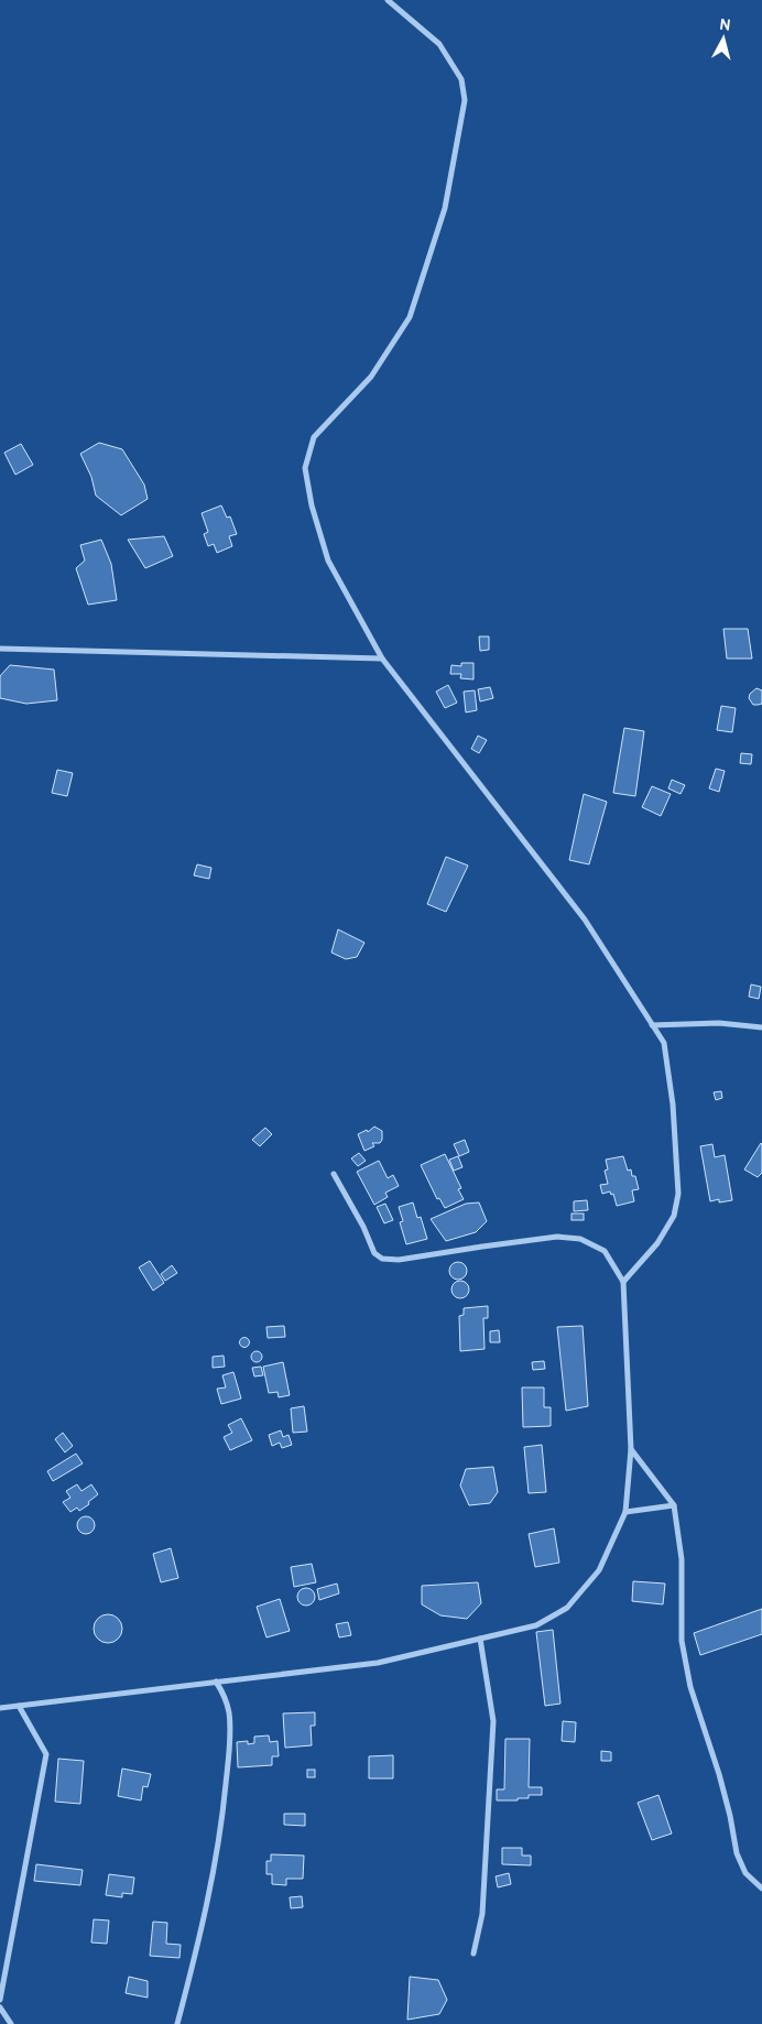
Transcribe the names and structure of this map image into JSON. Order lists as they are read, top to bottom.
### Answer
{
  "north": "top"
}
